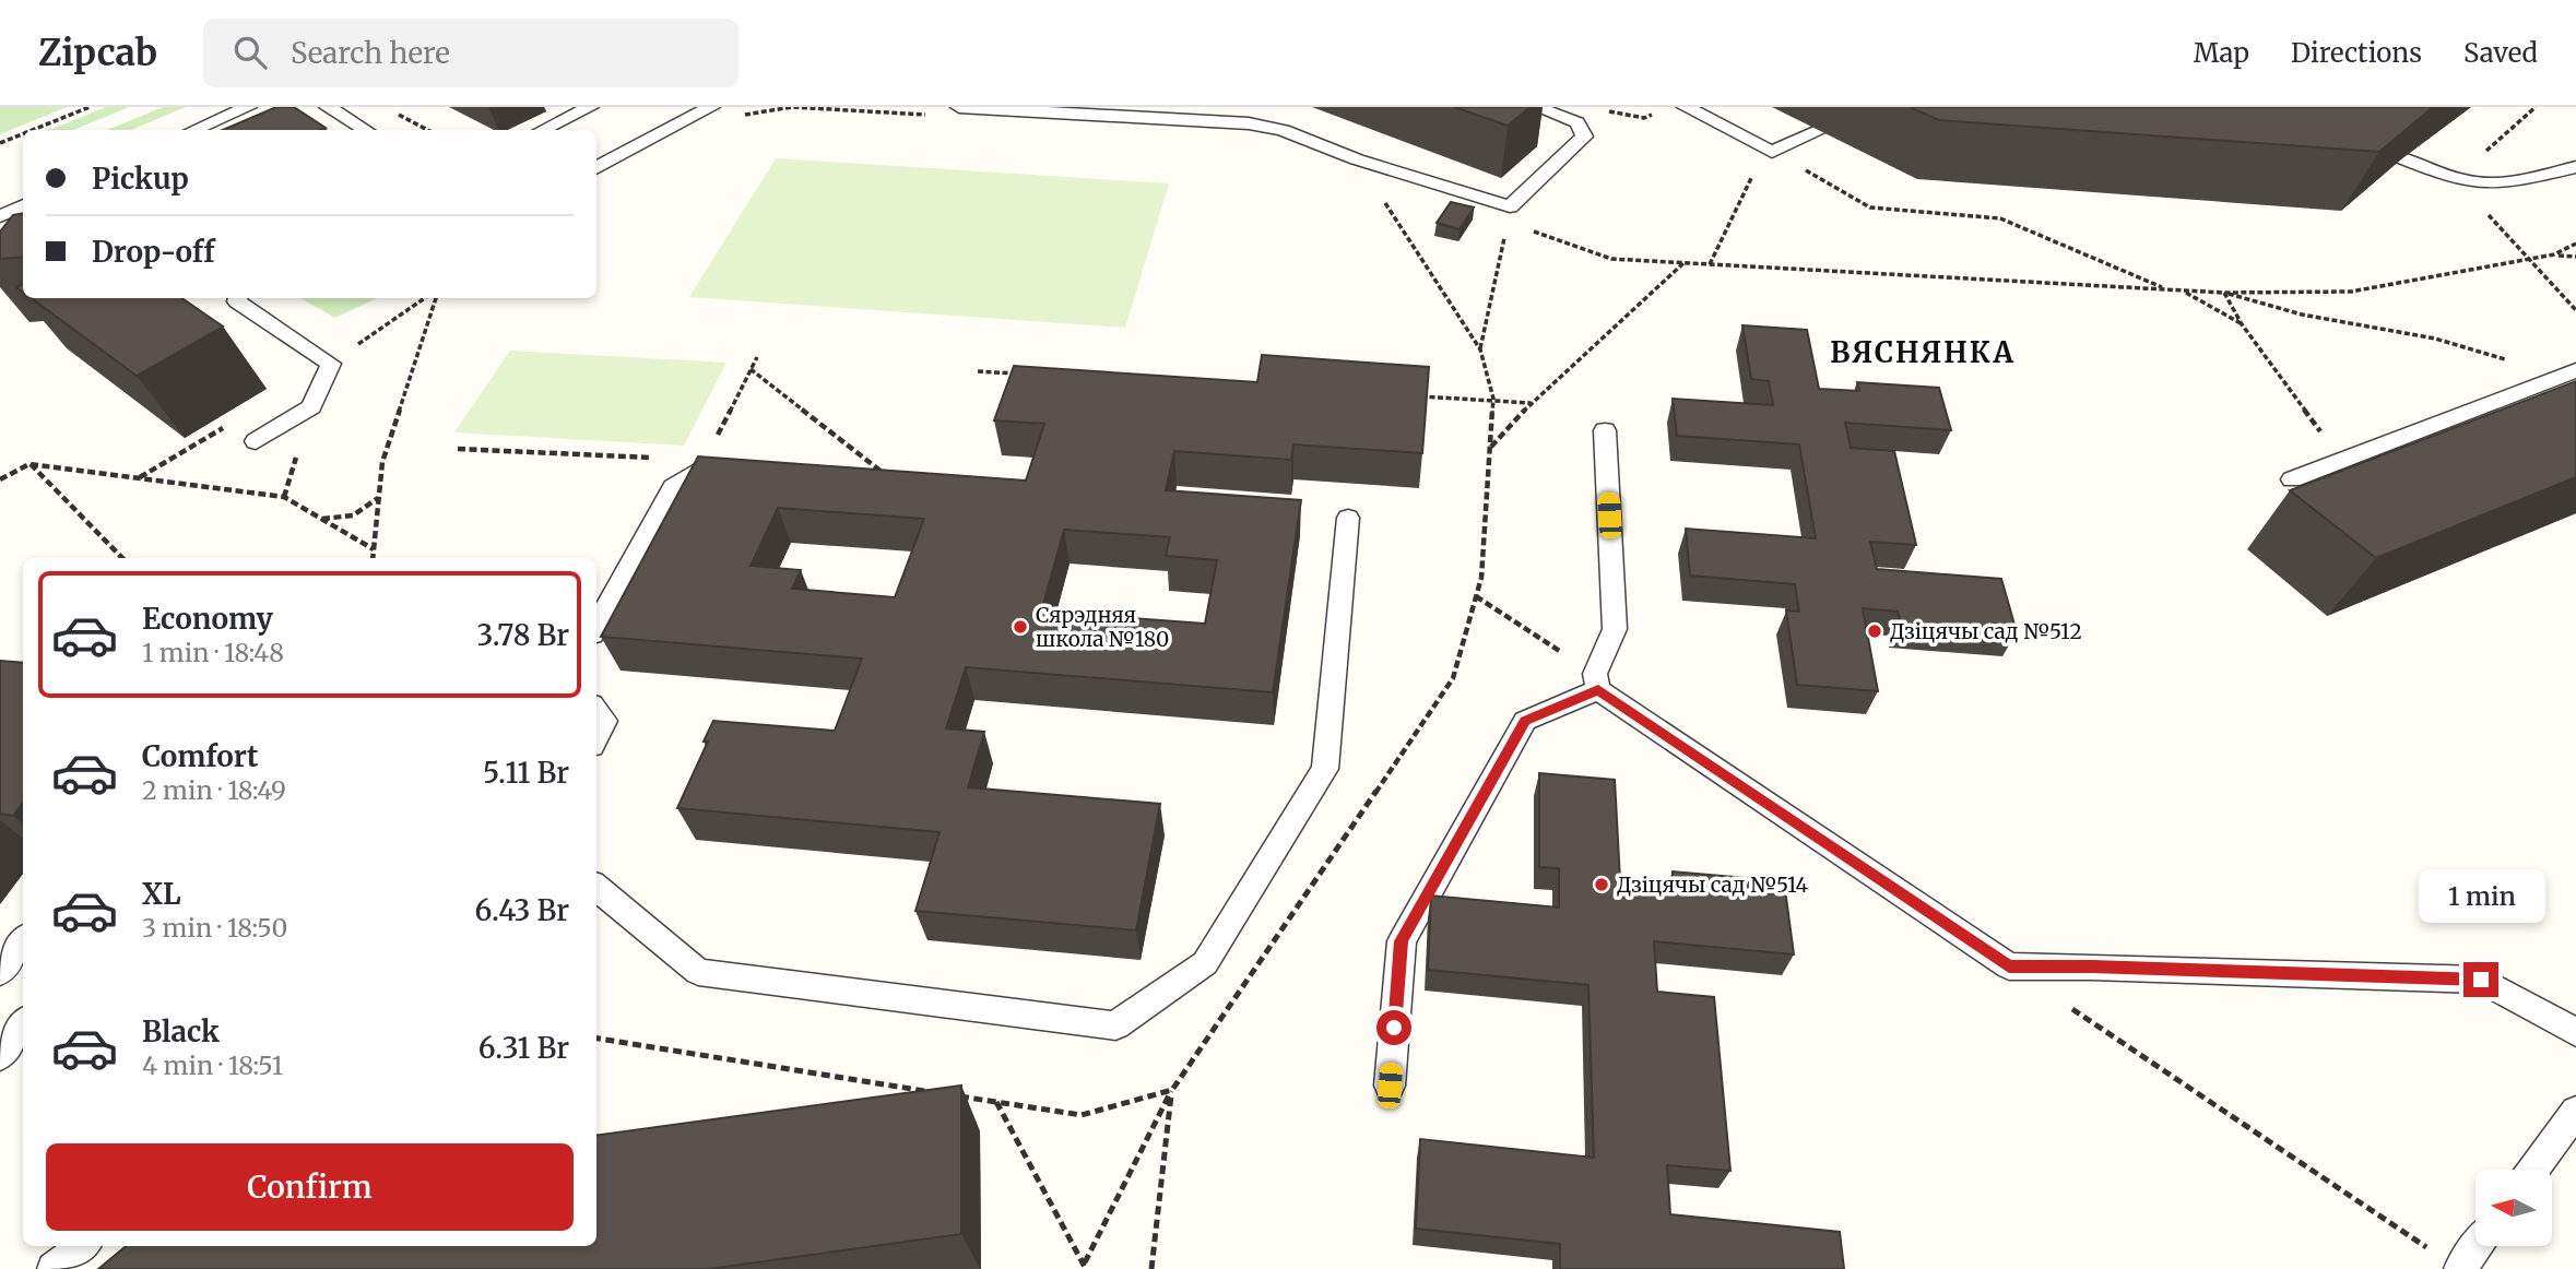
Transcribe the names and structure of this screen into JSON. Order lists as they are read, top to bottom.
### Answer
{
  "districts": ["ВЯСНЯНКА"],
  "places": ["Сярэдняя школа №180", "Дзіцячы сад №512", "Дзіцячы сад №514"],
  "north": "left",
  "page": {
    "header": "Zipcab",
    "search": "Search here",
    "nav": ["Map", "Directions", "Saved"],
    "banner": ["Pickup", "Drop-off"],
    "list": [
      {
        "name": "Economy",
        "note": "1 min · 18:48",
        "value": "3.78 Br"
      },
      {
        "name": "Comfort",
        "note": "2 min · 18:49",
        "value": "5.11 Br"
      },
      {
        "name": "XL",
        "note": "3 min · 18:50",
        "value": "6.43 Br"
      },
      {
        "name": "Black",
        "note": "4 min · 18:51",
        "value": "6.31 Br"
      }
    ],
    "bubble": "1 min",
    "buttons": "Confirm"
  }
}
